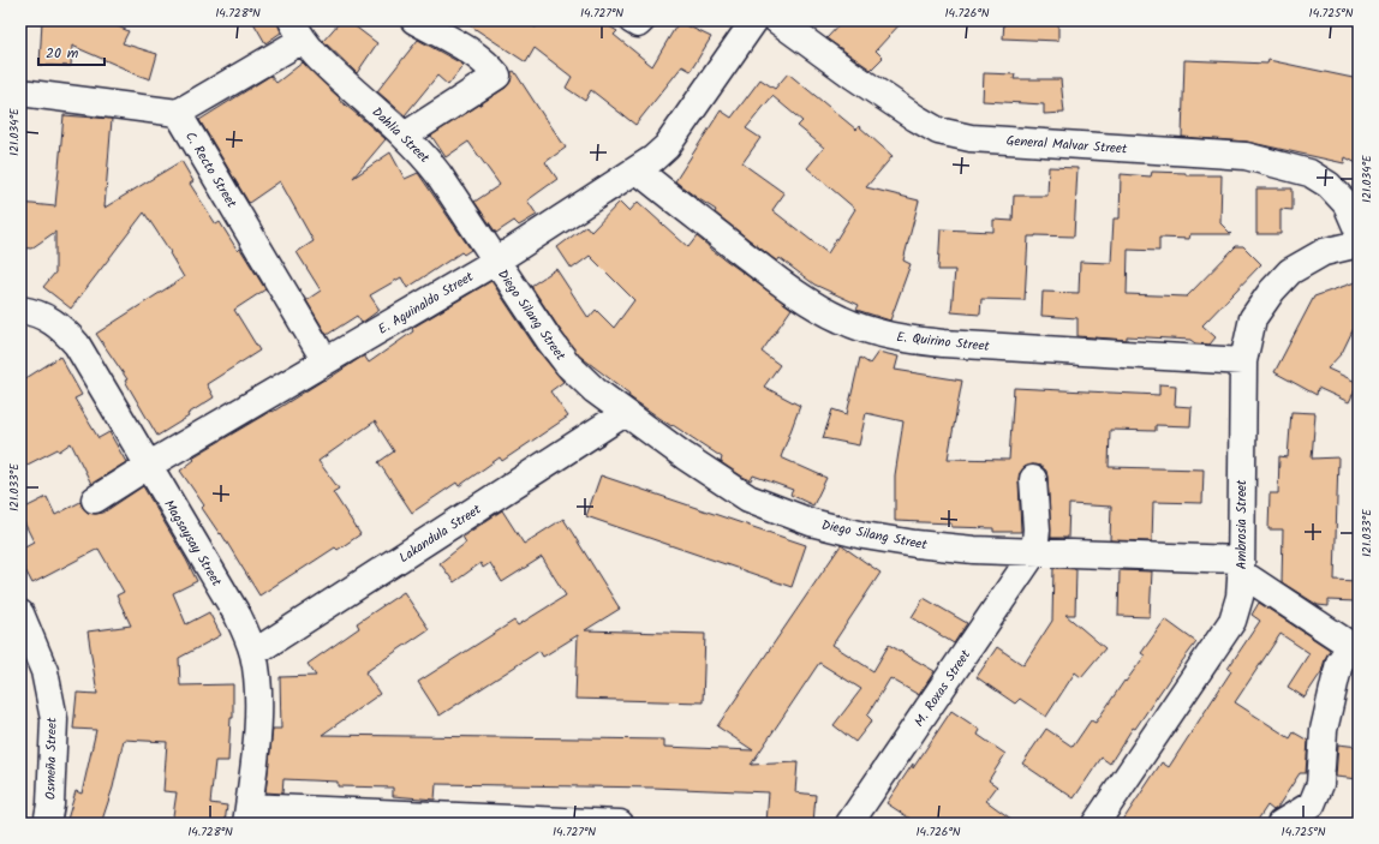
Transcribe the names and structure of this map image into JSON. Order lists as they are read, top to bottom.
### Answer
{
  "streets": {
    "street": [
      "Dahlia Street",
      "General Malvar Street",
      "C. Recto Street",
      "E. Aguinaldo Street",
      "Diego Silang Street",
      "E. Quirino Street",
      "Ambrosia Street",
      "Lakandula Street",
      "Magsaysay Street",
      "M. Roxas Street",
      "Osmeña Street"
    ]
  },
  "crossings": [
    ["Dahlia Street", "E. Aguinaldo Street"],
    ["Dahlia Street", "Diego Silang Street"],
    ["C. Recto Street", "E. Aguinaldo Street"],
    ["E. Aguinaldo Street", "Diego Silang Street"],
    ["E. Aguinaldo Street", "E. Quirino Street"],
    ["E. Aguinaldo Street", "Magsaysay Street"],
    ["Diego Silang Street", "Ambrosia Street"],
    ["Diego Silang Street", "Lakandula Street"],
    ["Diego Silang Street", "M. Roxas Street"],
    ["E. Quirino Street", "Ambrosia Street"],
    ["Lakandula Street", "Magsaysay Street"]
  ],
  "scale_bar": "20 m",
  "coordinates": [
    "14.728°N",
    "14.727°N",
    "14.726°N",
    "14.725°N",
    "121.034°E",
    "121.033°E"
  ]
}
